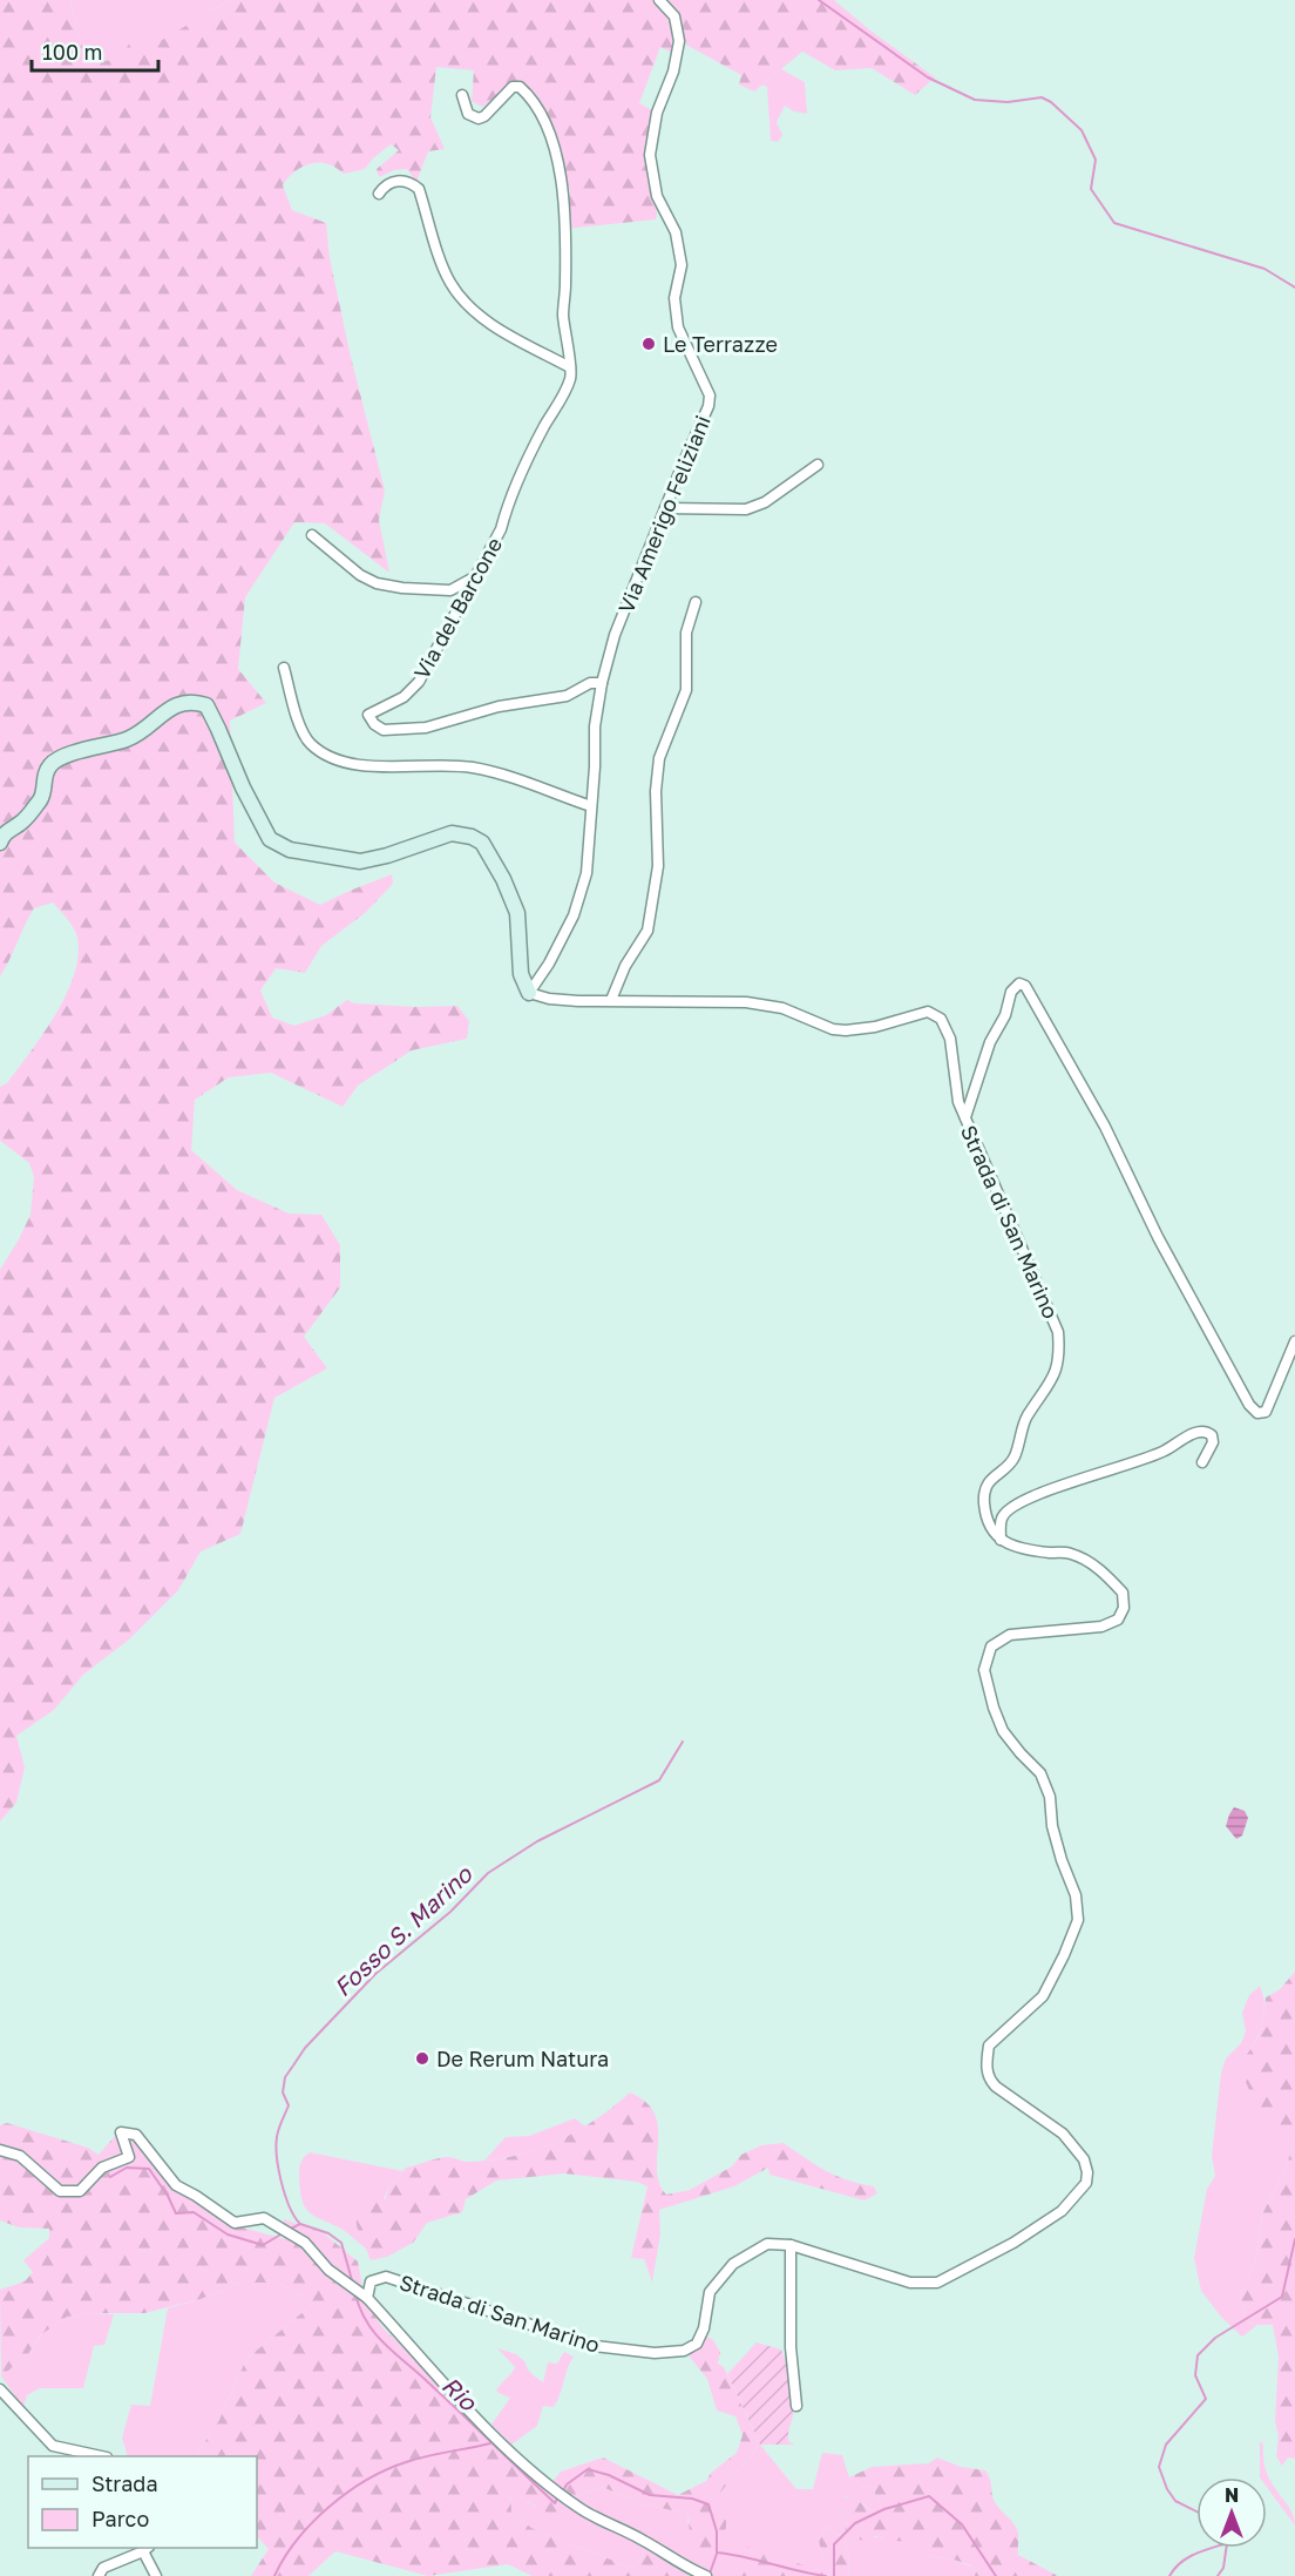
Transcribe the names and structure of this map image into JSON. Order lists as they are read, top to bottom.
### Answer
{
  "streets": {
    "street": ["Via Amerigo Feliziani", "Via del Barcone", "Strada di San Marino"]
  },
  "crossings": [
    ["Via Amerigo Feliziani", "Via del Barcone"],
    ["Via Amerigo Feliziani", "Strada di San Marino"]
  ],
  "water": ["Fosso S. Marino", "Rio"],
  "places": ["Le Terrazze", "De Rerum Natura"],
  "legend": ["Strada", "Parco"],
  "scale_bar": "100 m",
  "north": "top"
}
